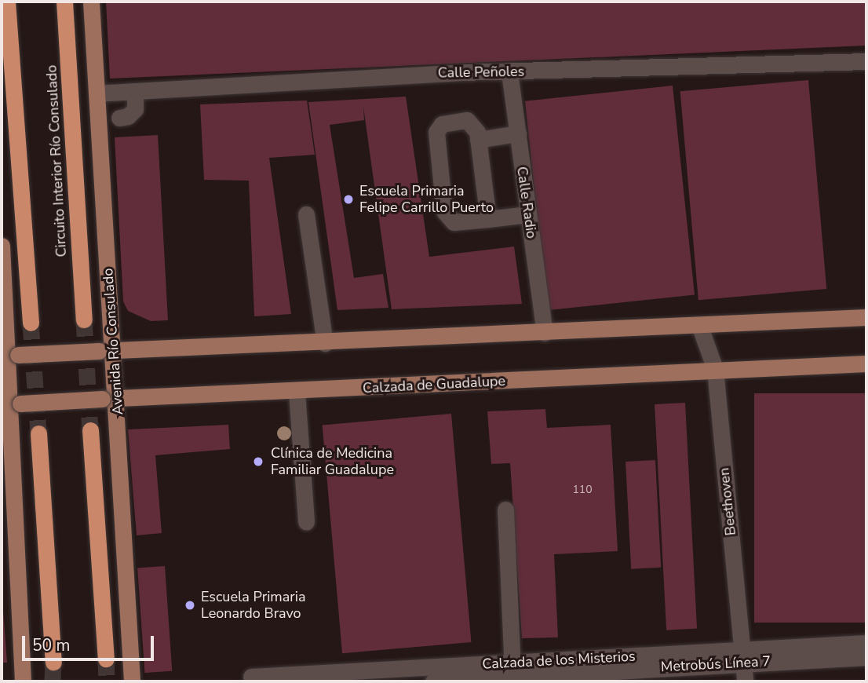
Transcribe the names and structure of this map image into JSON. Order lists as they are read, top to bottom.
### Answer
{
  "streets": {
    "highway": ["Circuito Interior Río Consulado"],
    "main road": ["Avenida Río Consulado", "Calzada de Guadalupe"],
    "street": [
      "Calle Peñoles",
      "Calle Radio",
      "Beethoven",
      "Calzada de los Misterios",
      "Metrobús Línea 7"
    ]
  },
  "crossings": [
    ["Calle Peñoles", "Calle Radio"],
    ["Calle Peñoles", "Avenida Río Consulado"],
    ["Avenida Río Consulado", "Calzada de Guadalupe"],
    ["Calzada de Guadalupe", "Beethoven"],
    ["Beethoven", "Metrobús Línea 7"],
    ["Calzada de los Misterios", "Metrobús Línea 7"]
  ],
  "places": ["Escuela Primaria Felipe Carrillo Puerto", "Clínica de Medicina Familiar Guadalupe", "Escuela Primaria Leonardo Bravo"],
  "house_numbers": ["110"],
  "scale_bar": "50 m"
}
